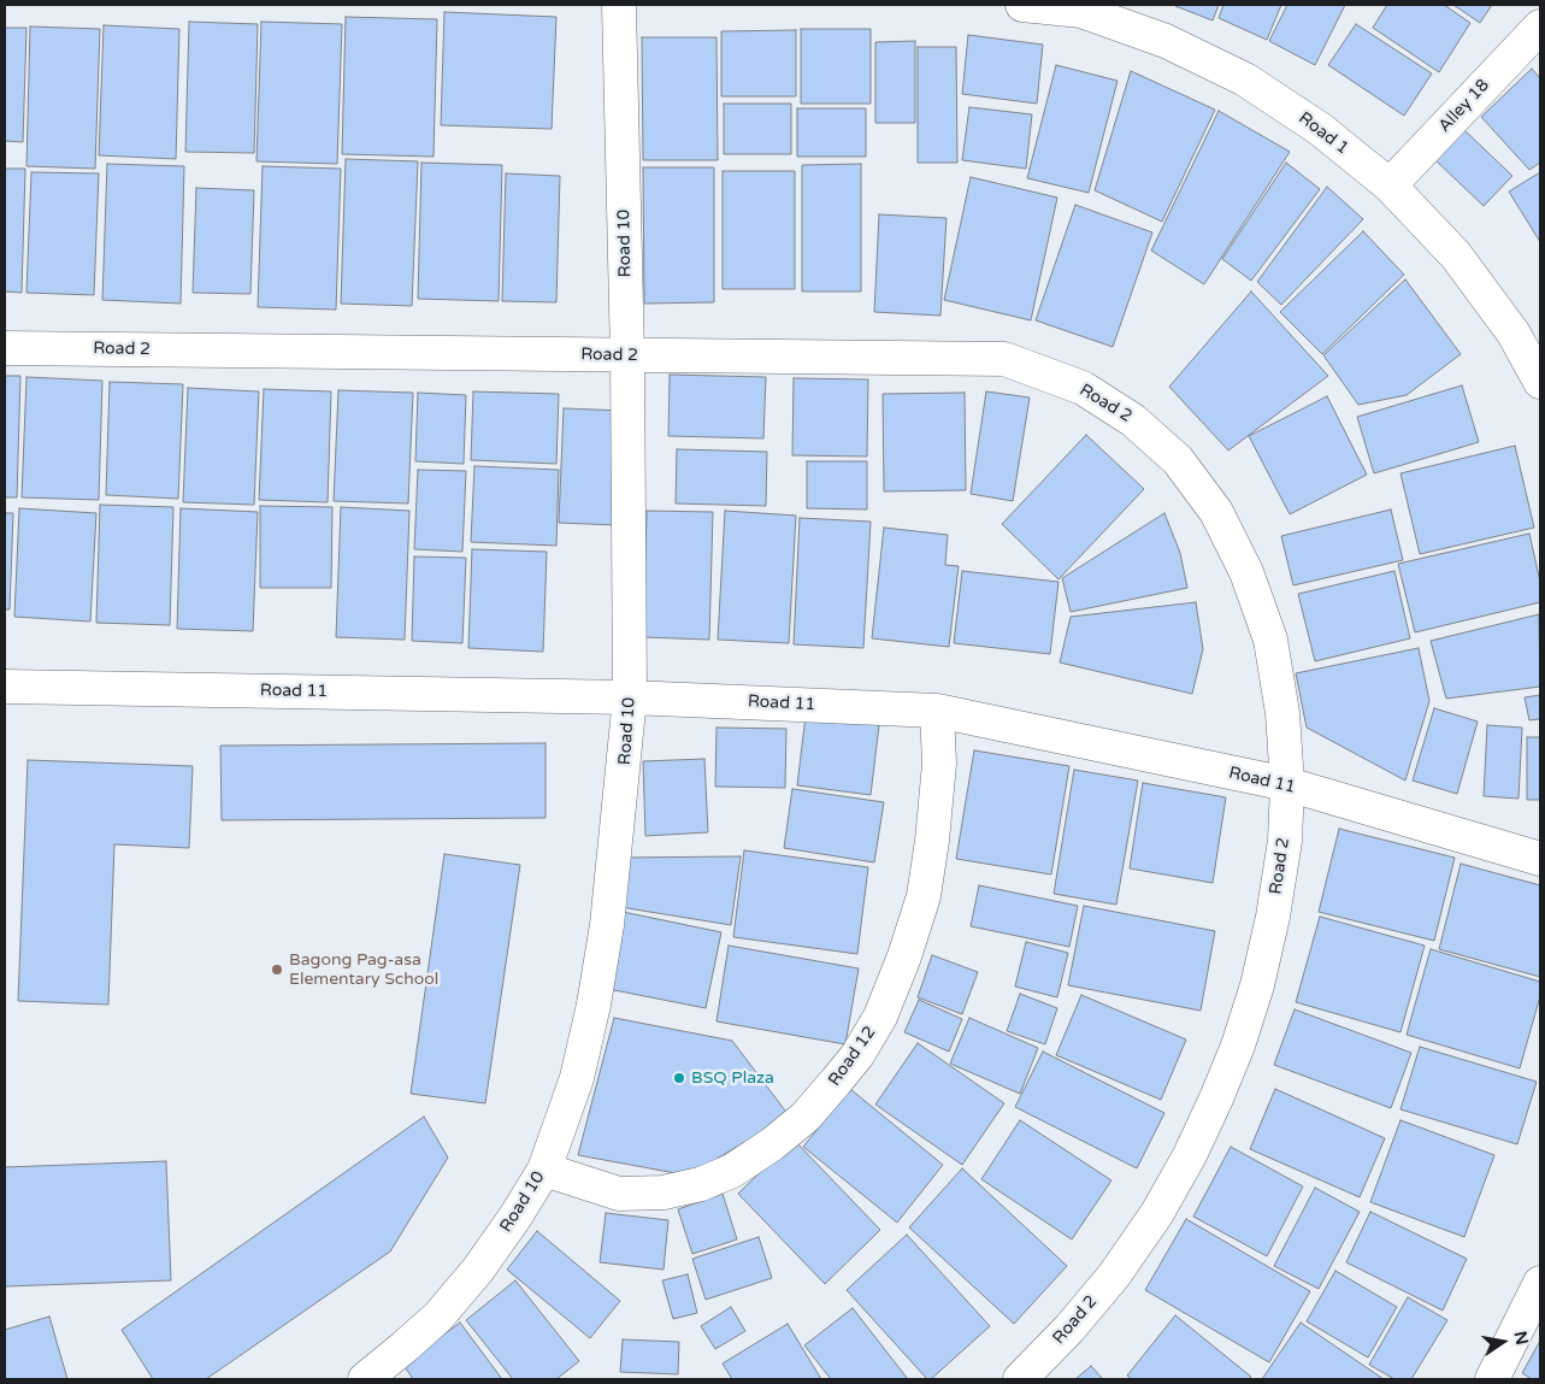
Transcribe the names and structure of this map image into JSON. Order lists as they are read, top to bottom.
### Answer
{
  "streets": {
    "street": [
      "Alley 18",
      "Road 1",
      "Road 10",
      "Road 2",
      "Road 11",
      "Road 12"
    ]
  },
  "crossings": [
    ["Alley 18", "Road 1"],
    ["Road 10", "Road 2"],
    ["Road 10", "Road 11"],
    ["Road 10", "Road 12"],
    ["Road 2", "Road 11"],
    ["Road 11", "Road 12"]
  ],
  "places": ["Bagong Pag-asa Elementary School", "BSQ Plaza"],
  "north": "right"
}
